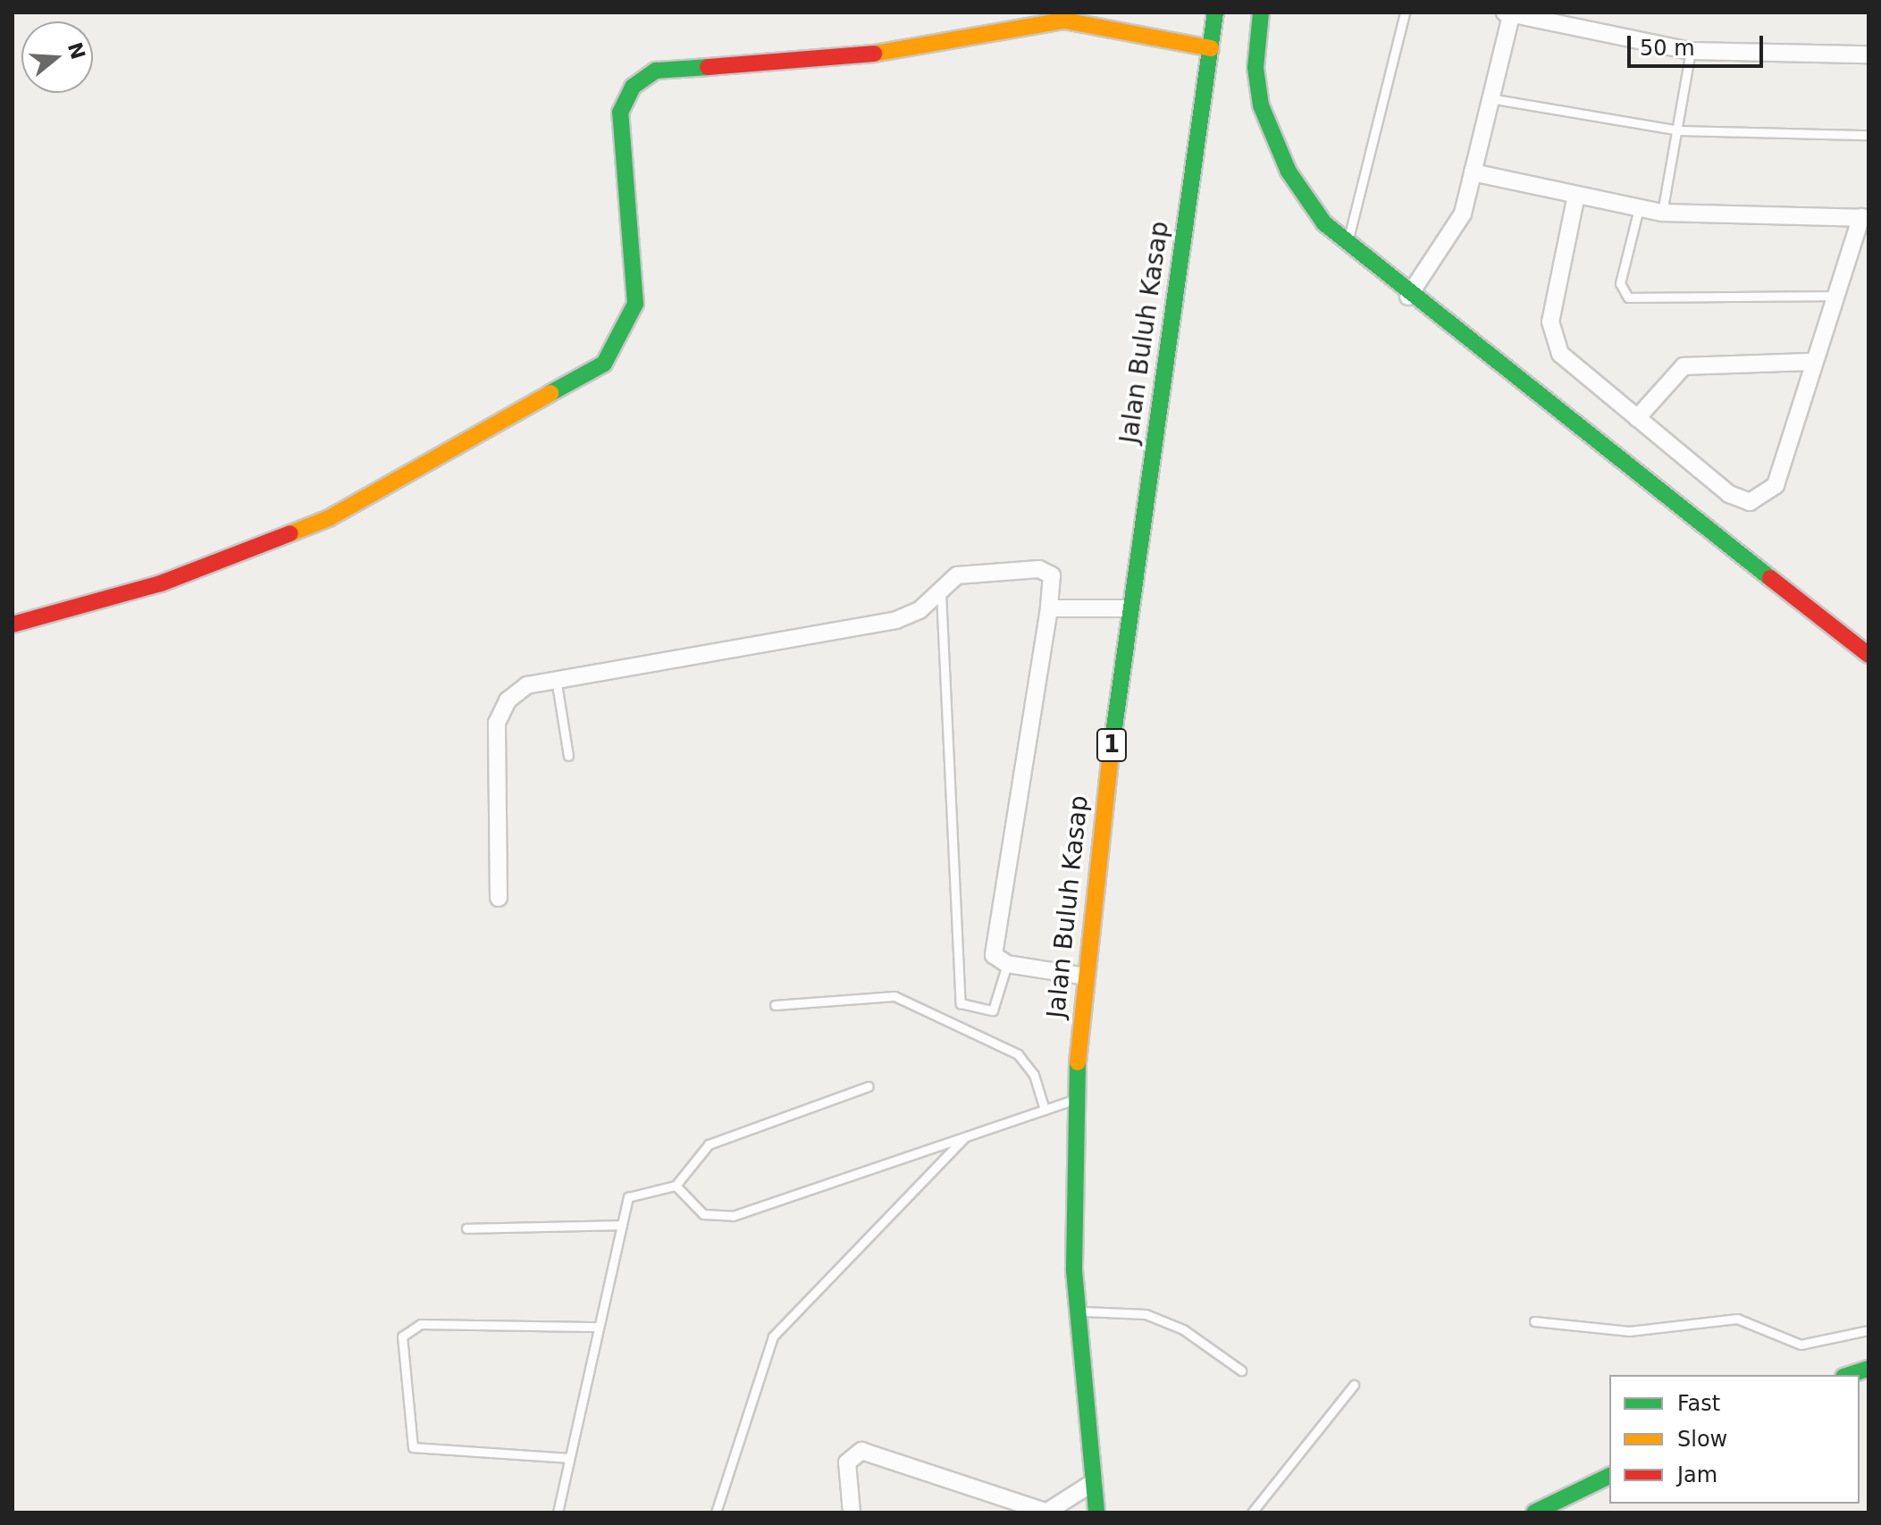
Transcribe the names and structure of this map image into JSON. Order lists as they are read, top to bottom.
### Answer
{
  "streets": {
    "main road": ["Jalan Buluh Kasap", "1"]
  },
  "legend": ["Fast", "Slow", "Jam"],
  "scale_bar": "50 m",
  "north": "right"
}
